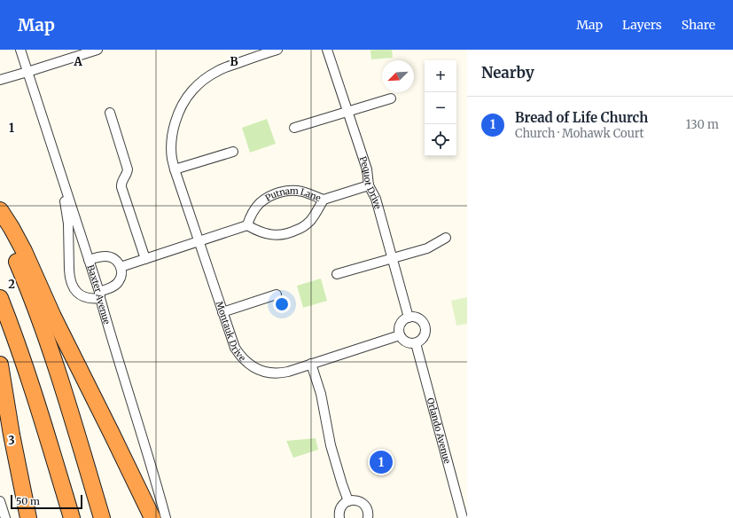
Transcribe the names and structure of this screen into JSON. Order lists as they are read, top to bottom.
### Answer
{
  "streets": {
    "street": [
      "Pequot Drive",
      "Putnam Lane",
      "Baxter Avenue",
      "Montauk Drive",
      "Orlando Avenue"
    ]
  },
  "crossings": [
    ["Pequot Drive", "Montauk Drive"],
    ["Pequot Drive", "Orlando Avenue"],
    ["Montauk Drive", "Orlando Avenue"]
  ],
  "scale_bar": "50 m",
  "north": "bottom left",
  "page": {
    "header": "Map",
    "nav": ["Map", "Layers", "Share"],
    "heading": "Nearby",
    "map_buttons": ["+", "−"],
    "list": [
      {
        "mark": "1",
        "name": "Bread of Life Church",
        "note": "Church · Mohawk Court",
        "value": "130 m"
      }
    ],
    "pins": "1",
    "scale": "50 m"
  },
  "grid": {
    "columns": ["A", "B"],
    "rows": ["1", "2", "3"]
  }
}
